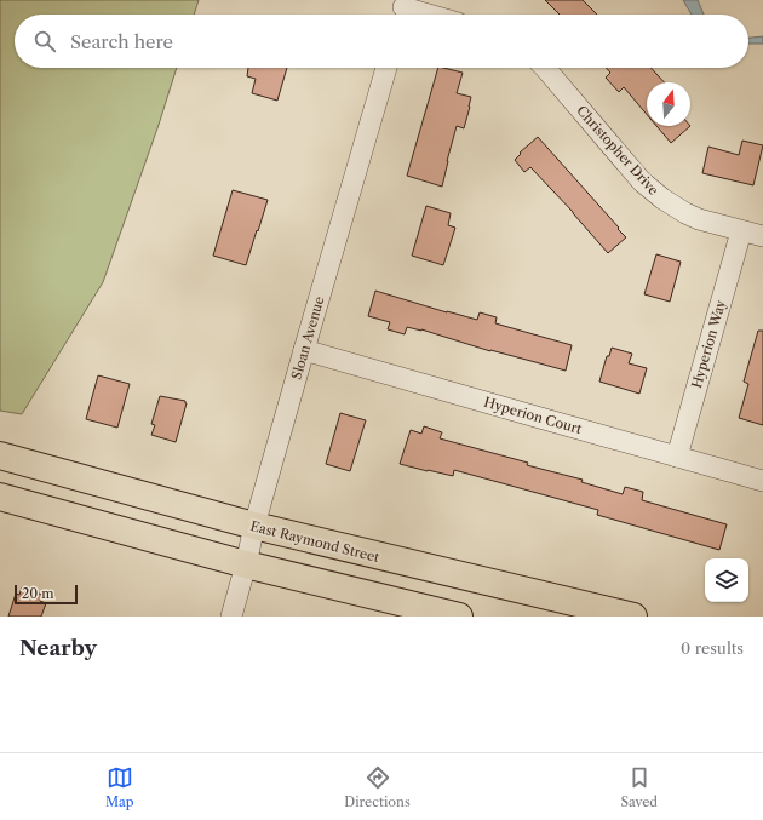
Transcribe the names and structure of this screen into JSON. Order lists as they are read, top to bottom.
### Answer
{
  "streets": {
    "main road": ["East Raymond Street"],
    "street": [
      "Christopher Drive",
      "Sloan Avenue",
      "Hyperion Way",
      "Hyperion Court"
    ]
  },
  "crossings": [
    ["Christopher Drive", "Hyperion Way"],
    ["Sloan Avenue", "Hyperion Court"],
    ["Sloan Avenue", "East Raymond Street"],
    ["Hyperion Way", "Hyperion Court"]
  ],
  "scale_bar": "20 m",
  "north": "top",
  "page": {
    "search": "Search here",
    "scale": "20 m",
    "heading": ["Nearby", "0 results"],
    "nav": ["Map", "Directions", "Saved"]
  }
}
